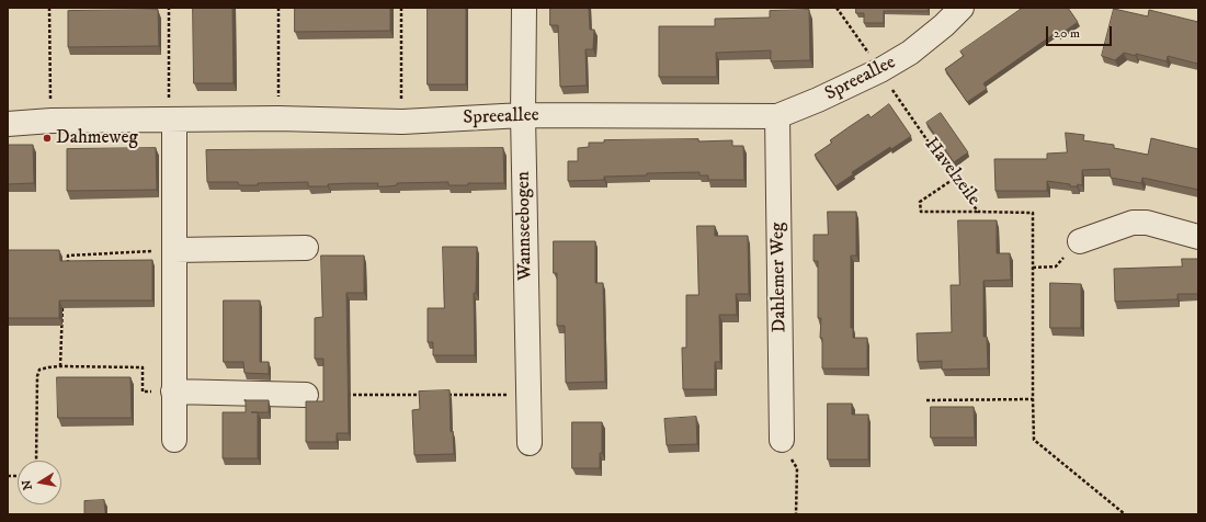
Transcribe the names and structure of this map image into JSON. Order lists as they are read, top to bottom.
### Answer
{
  "streets": {
    "street": ["Spreeallee", "Wannseebogen", "Dahlemer Weg"],
    "path": ["Havelzeile"]
  },
  "crossings": [
    ["Spreeallee", "Havelzeile"],
    ["Spreeallee", "Wannseebogen"],
    ["Spreeallee", "Dahlemer Weg"]
  ],
  "places": ["Dahmeweg"],
  "scale_bar": "20 m",
  "north": "left"
}
